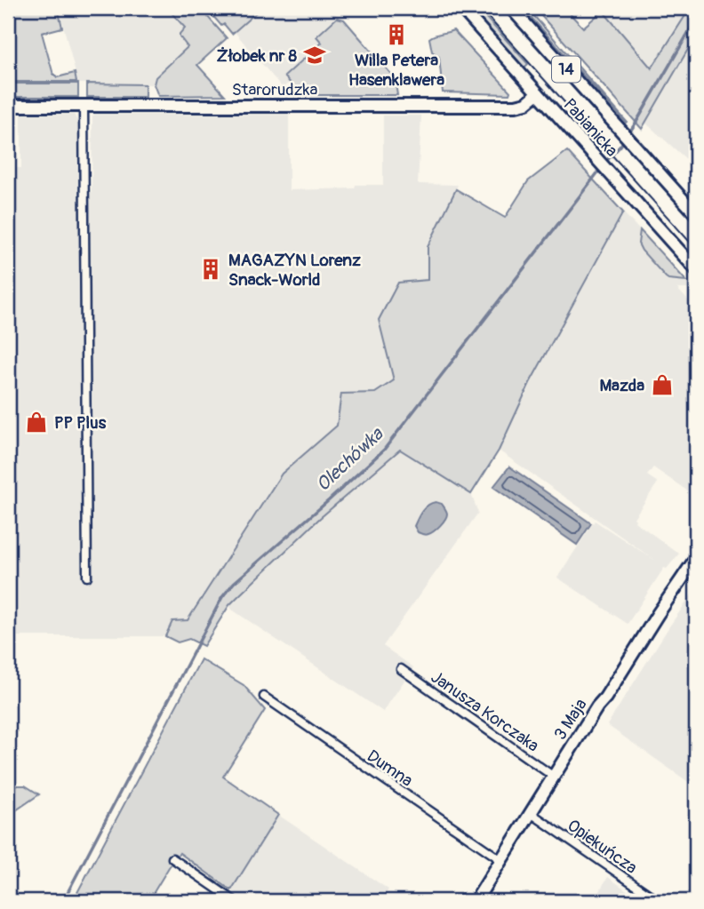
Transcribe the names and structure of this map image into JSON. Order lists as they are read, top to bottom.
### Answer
{
  "streets": {
    "street": [
      "14",
      "Starorudzka",
      "Pabianicka",
      "Janusza Korczaka",
      "3 Maja",
      "Dumna",
      "Opiekuńcza"
    ]
  },
  "crossings": [
    ["Starorudzka", "Pabianicka"],
    ["Janusza Korczaka", "3 Maja"],
    ["3 Maja", "Dumna"],
    ["3 Maja", "Opiekuńcza"]
  ],
  "water": ["Olechówka"],
  "places": {
    "building": ["Willa Petera Hasenklawera", "MAGAZYN Lorenz Snack-World"],
    "school or university": ["Żłobek nr 8"],
    "shop": ["Mazda", "PP Plus"]
  }
}
